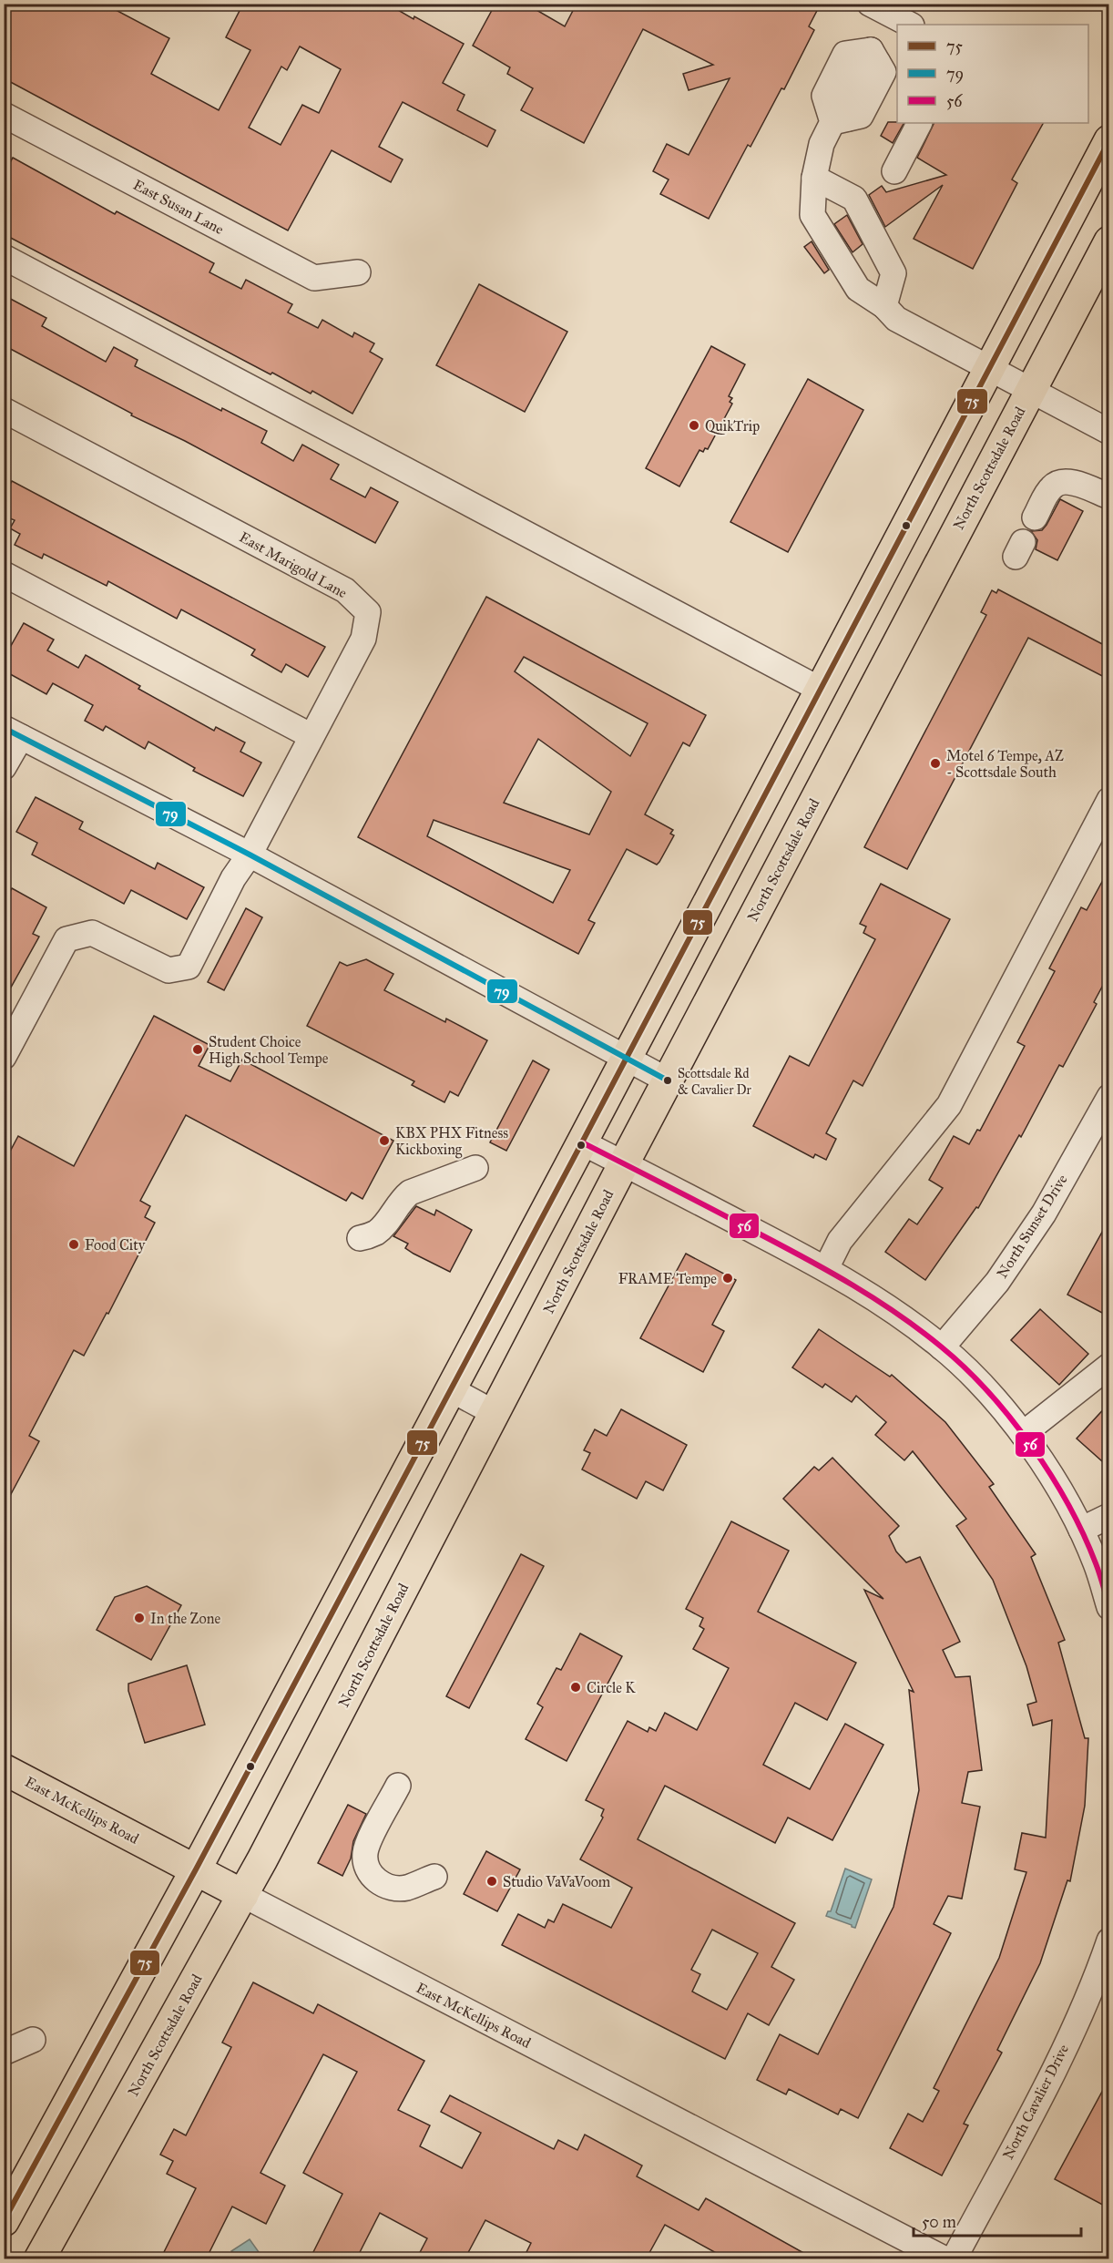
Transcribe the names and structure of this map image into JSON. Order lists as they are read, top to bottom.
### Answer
{
  "streets": {
    "main road": ["North Scottsdale Road", "East McKellips Road"],
    "street": [
      "East Susan Lane",
      "East Marigold Lane",
      "North Sunset Drive",
      "North Cavalier Drive"
    ]
  },
  "crossings": [
    ["North Scottsdale Road", "East McKellips Road"]
  ],
  "places": [
    "QuikTrip",
    "Motel 6 Tempe, AZ - Scottsdale South",
    "Student Choice High School Tempe",
    "Scottsdale Rd & Cavalier Dr",
    "KBX PHX Fitness Kickboxing",
    "Food City",
    "FRAME Tempe",
    "In the Zone",
    "Circle K",
    "Studio VaVaVoom"
  ],
  "lines": ["transit line 75", "transit line 79", "transit line 56"],
  "legend": ["75", "79", "56"],
  "scale_bar": "50 m"
}
